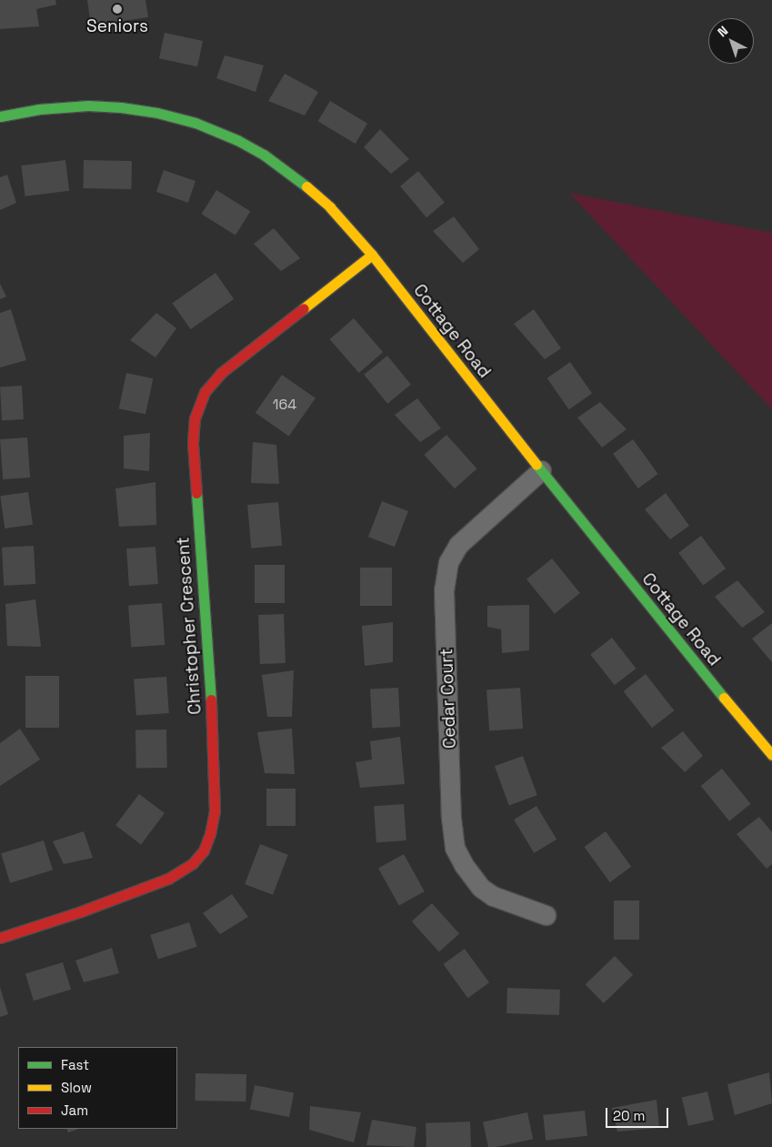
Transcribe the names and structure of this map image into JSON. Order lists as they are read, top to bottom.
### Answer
{
  "streets": {
    "street": ["Cottage Road", "Christopher Crescent", "Cedar Court"]
  },
  "crossings": [
    ["Cottage Road", "Christopher Crescent"],
    ["Cottage Road", "Cedar Court"]
  ],
  "places": ["Seniors"],
  "house_numbers": ["164"],
  "legend": ["Fast", "Slow", "Jam"],
  "scale_bar": "20 m",
  "north": "top left"
}
